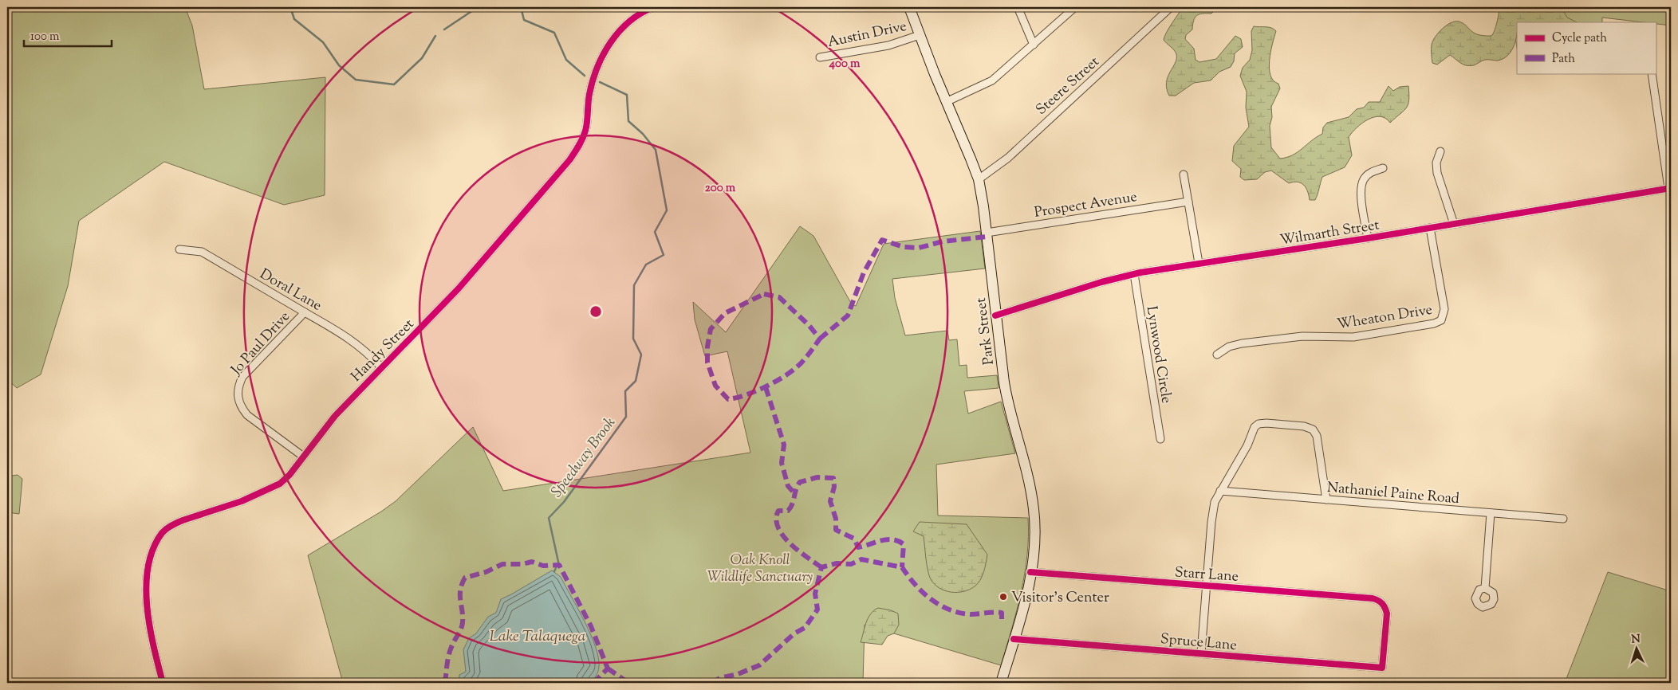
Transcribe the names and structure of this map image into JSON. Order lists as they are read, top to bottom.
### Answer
{
  "streets": {
    "main road": ["Park Street"],
    "street": [
      "Austin Drive",
      "Steere Street",
      "Prospect Avenue",
      "Wilmarth Street",
      "Doral Lane",
      "Wheaton Drive",
      "Jo Paul Drive",
      "Handy Street",
      "Lynwood Circle",
      "Nathaniel Paine Road",
      "Starr Lane",
      "Spruce Lane"
    ]
  },
  "crossings": [
    ["Austin Drive", "Park Street"],
    ["Steere Street", "Park Street"],
    ["Prospect Avenue", "Park Street"],
    ["Wilmarth Street", "Wheaton Drive"],
    ["Wilmarth Street", "Park Street"],
    ["Wilmarth Street", "Lynwood Circle"],
    ["Doral Lane", "Jo Paul Drive"],
    ["Doral Lane", "Handy Street"],
    ["Park Street", "Starr Lane"],
    ["Park Street", "Spruce Lane"],
    ["Jo Paul Drive", "Handy Street"],
    ["Starr Lane", "Spruce Lane"]
  ],
  "water": ["Speedway Brook", "Lake Talaquega"],
  "parks": ["Oak Knoll Wildlife Sanctuary"],
  "places": ["Visitor's Center"],
  "legend": ["Cycle path", "Path"],
  "scale_bar": "100 m",
  "north": "top",
  "rings": ["400 m", "200 m"]
}
